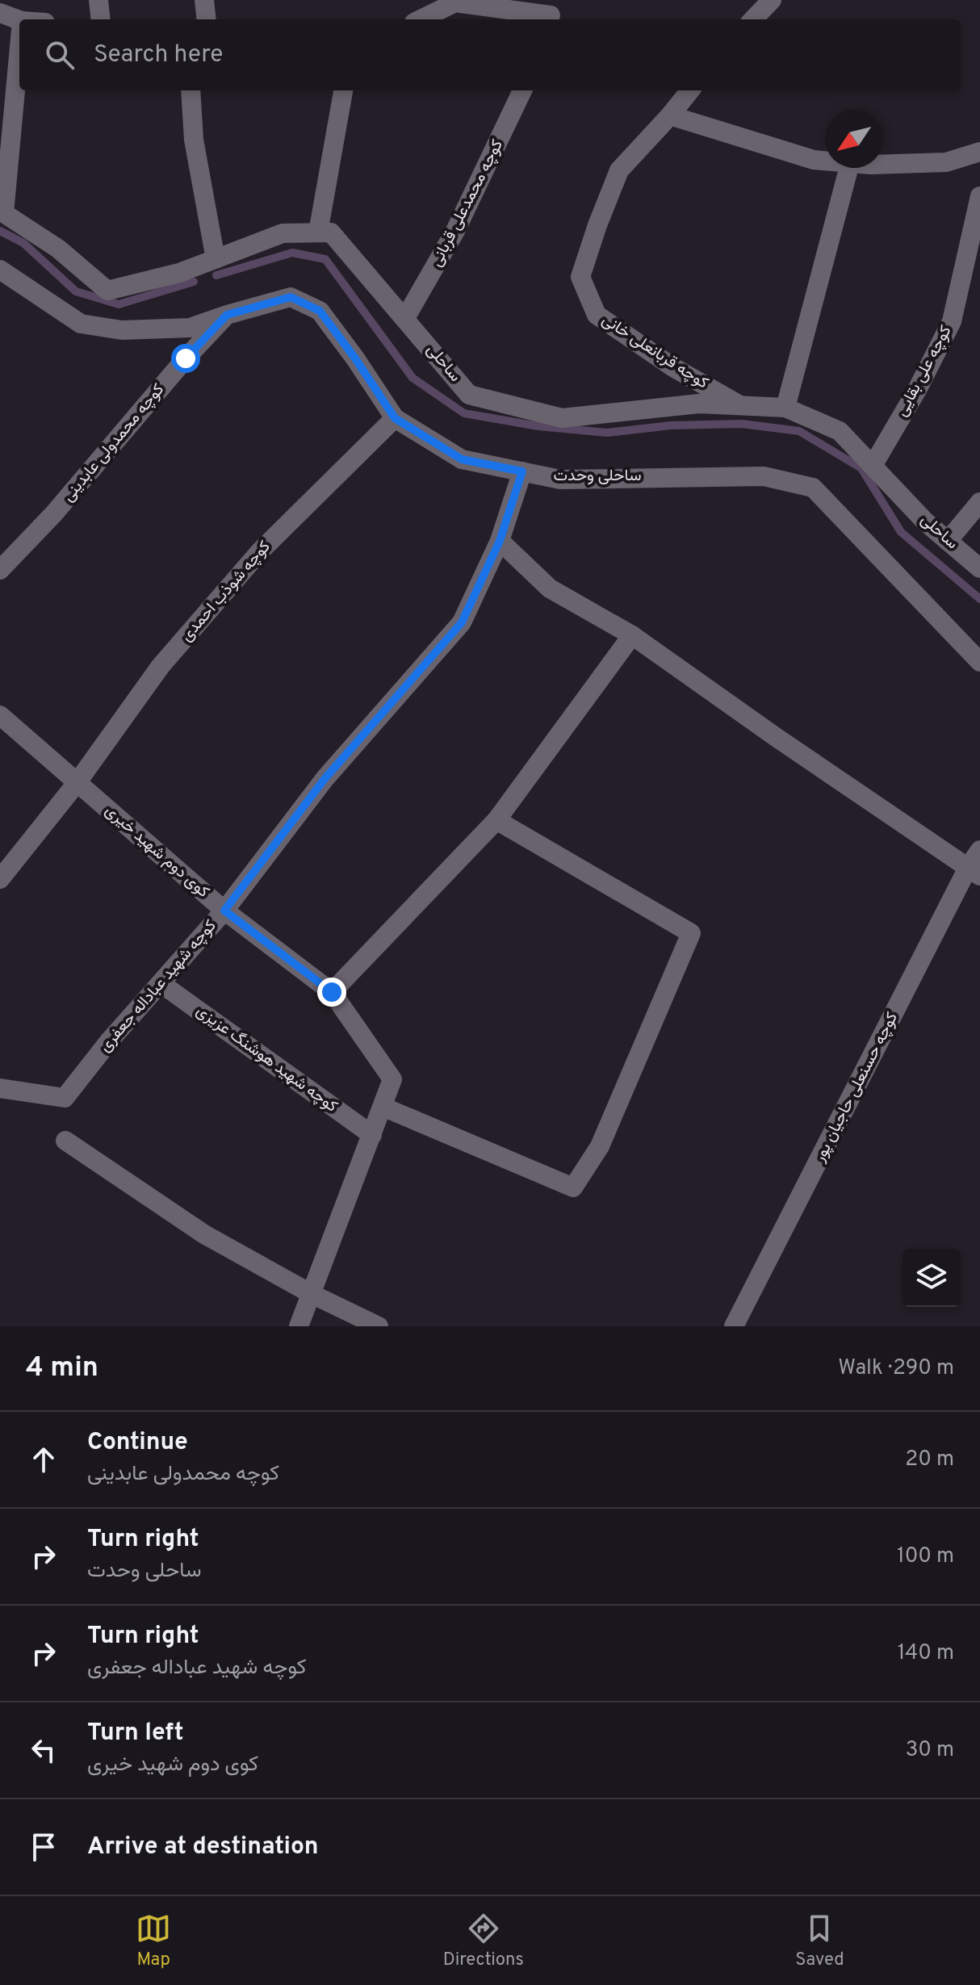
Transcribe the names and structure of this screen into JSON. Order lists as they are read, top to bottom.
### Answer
{
  "streets": {
    "street": [
      "کوچه محمدعلی قربانی",
      "کوچه قربانعلی خانی",
      "ساحلی",
      "کوچه علی بقایی",
      "کوچه محمدولی عابدینی",
      "ساحلی وحدت",
      "کوچه شوذب احمدی",
      "کوی دوم شهید خیری",
      "کوچه شهید عباداله جعفری",
      "کوچه شهید هوشنگ عزیزی",
      "کوچه حسنعلی حاجیان پور"
    ]
  },
  "crossings": [
    ["کوچه محمدعلی قربانی", "ساحلی"],
    ["کوچه قربانعلی خانی", "ساحلی"],
    ["ساحلی", "کوچه علی بقایی"],
    ["کوچه محمدولی عابدینی", "ساحلی وحدت"],
    ["ساحلی وحدت", "کوچه شوذب احمدی"],
    ["ساحلی وحدت", "کوچه شهید عباداله جعفری"],
    ["کوچه شوذب احمدی", "کوی دوم شهید خیری"],
    ["کوی دوم شهید خیری", "کوچه شهید عباداله جعفری"],
    ["کوی دوم شهید خیری", "کوچه شهید هوشنگ عزیزی"],
    ["کوچه شهید عباداله جعفری", "کوچه شهید هوشنگ عزیزی"]
  ],
  "north": "bottom left",
  "page": {
    "search": "Search here",
    "heading": ["4 min", "Walk · 290 m"],
    "list": [
      ["Continue", "کوچه محمدولی عابدینی", "20 m"],
      ["Turn right", "ساحلی وحدت", "100 m"],
      ["Turn right", "کوچه شهید عباداله جعفری", "140 m"],
      ["Turn left", "کوی دوم شهید خیری", "30 m"],
      "Arrive at destination"
    ],
    "nav": ["Map", "Directions", "Saved"]
  }
}
